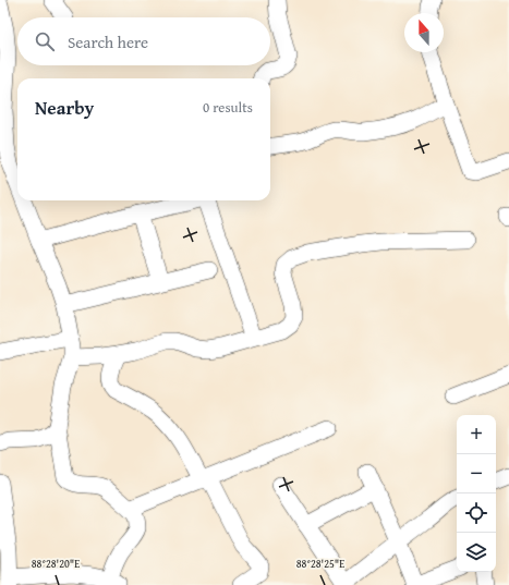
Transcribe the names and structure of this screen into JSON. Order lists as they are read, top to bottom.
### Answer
{
  "north": "top",
  "page": {
    "search": "Search here",
    "heading": ["Nearby", "0 results"],
    "map_buttons": ["+", "−"]
  },
  "coordinates": ["88°28'20\"E", "88°28'25\"E"]
}
